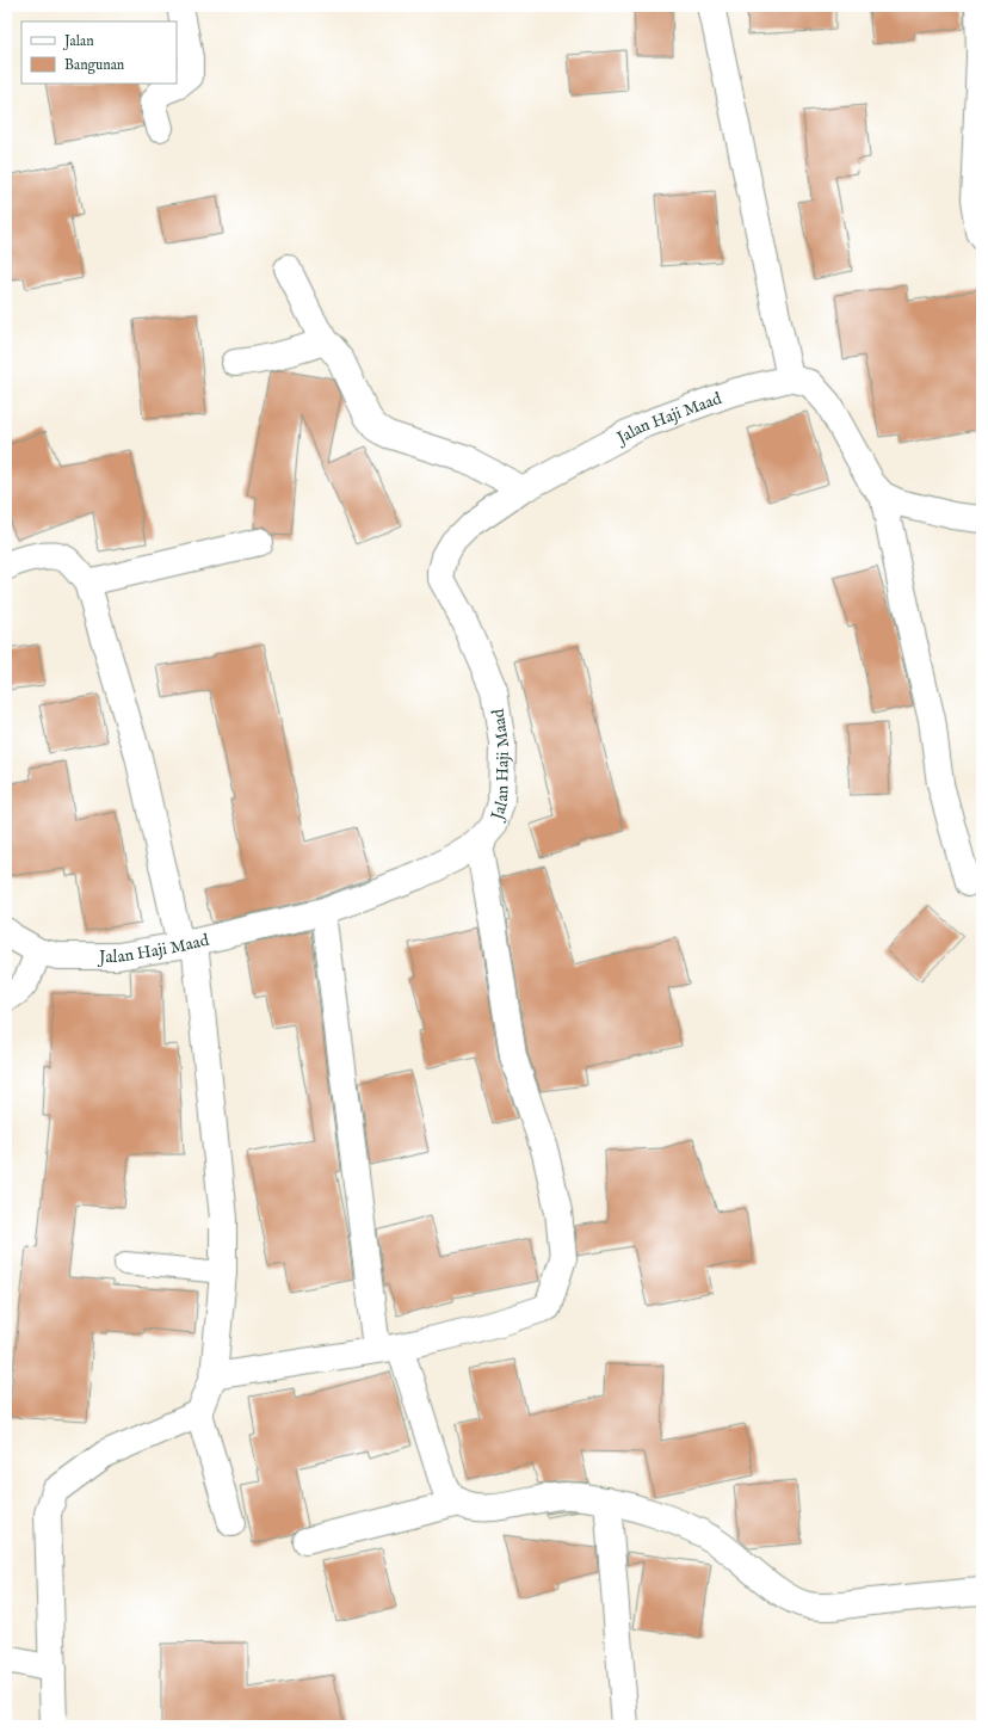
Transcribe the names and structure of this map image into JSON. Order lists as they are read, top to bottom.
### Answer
{
  "streets": {
    "street": ["Jalan Haji Maad"]
  },
  "legend": ["Jalan", "Bangunan"]
}
